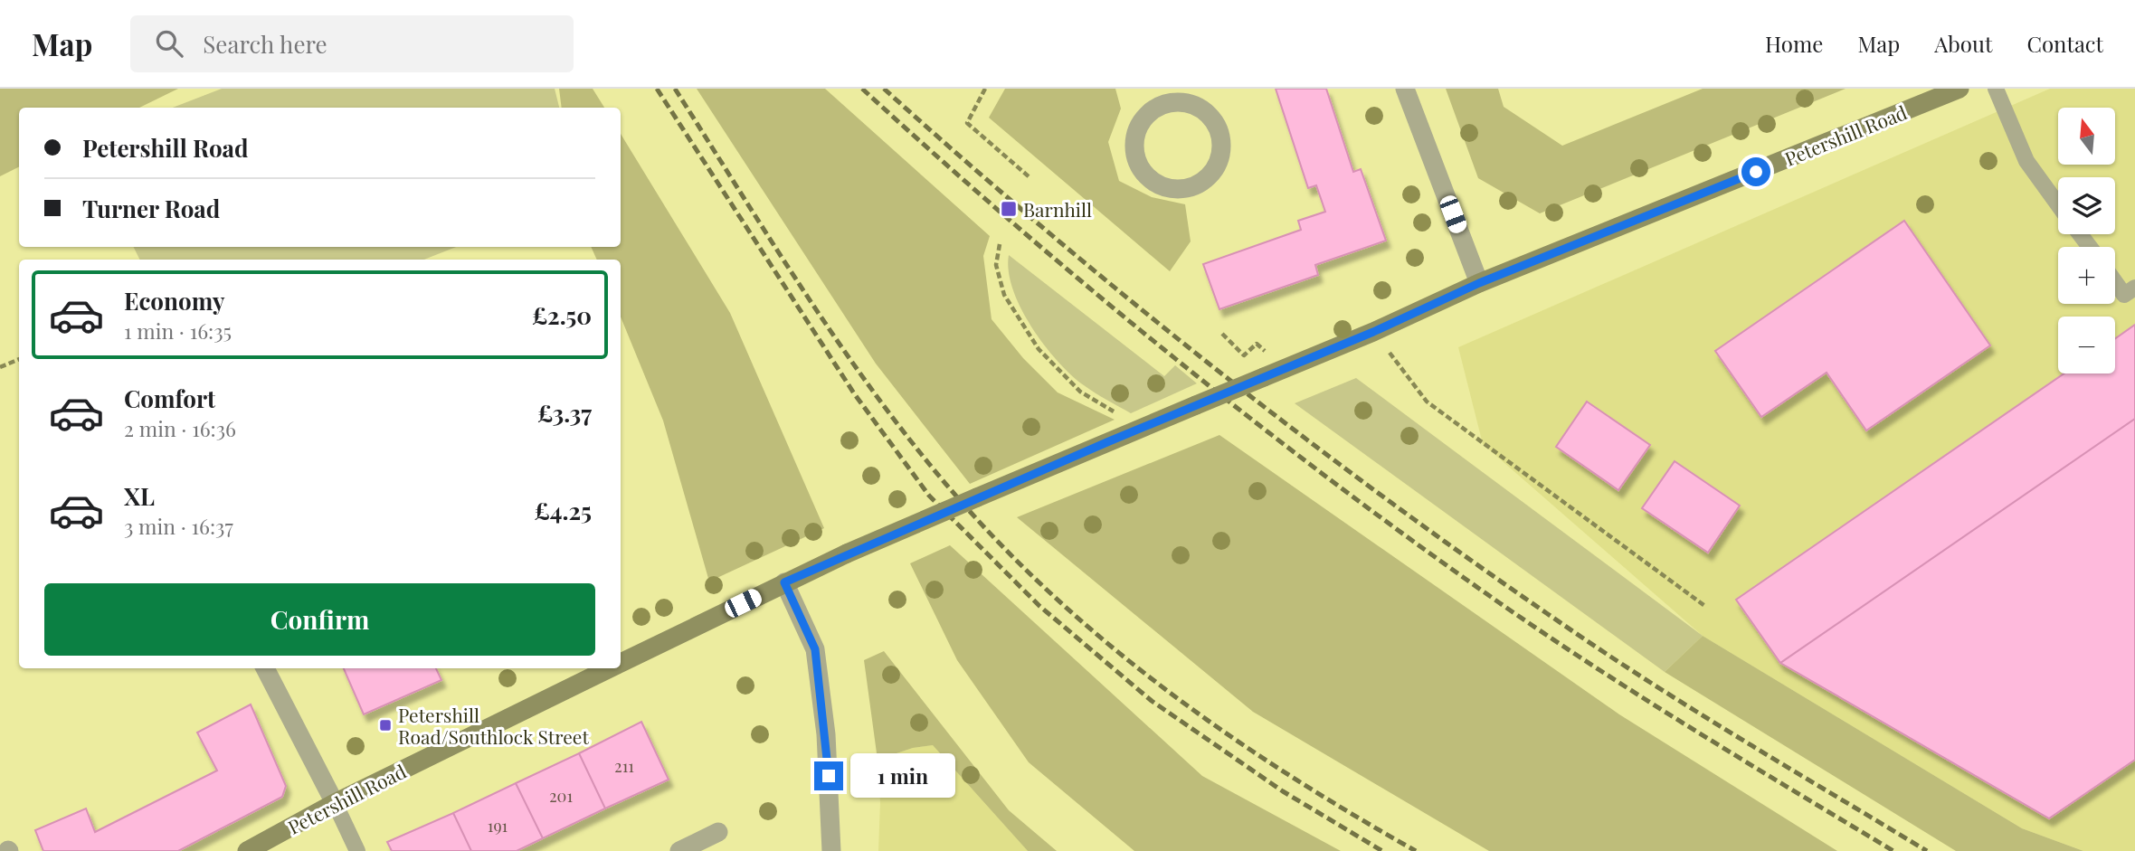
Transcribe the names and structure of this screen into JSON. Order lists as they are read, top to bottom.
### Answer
{
  "streets": {
    "street": ["Petershill Road"]
  },
  "places": {
    "transit": ["Barnhill", "Petershill Road/Southlock Street"]
  },
  "house_numbers": ["211", "201", "191"],
  "north": "top",
  "page": {
    "header": "Map",
    "search": "Search here",
    "nav": [
      "Home",
      "Map",
      "About",
      "Contact"
    ],
    "map_buttons": ["+", "−"],
    "banner": ["Petershill Road", "Turner Road"],
    "list": [
      {
        "name": "Economy",
        "note": "1 min · 16:35",
        "value": "£2.50"
      },
      {
        "name": "Comfort",
        "note": "2 min · 16:36",
        "value": "£3.37"
      },
      {
        "name": "XL",
        "note": "3 min · 16:37",
        "value": "£4.25"
      }
    ],
    "buttons": "Confirm",
    "bubble": "1 min"
  }
}
